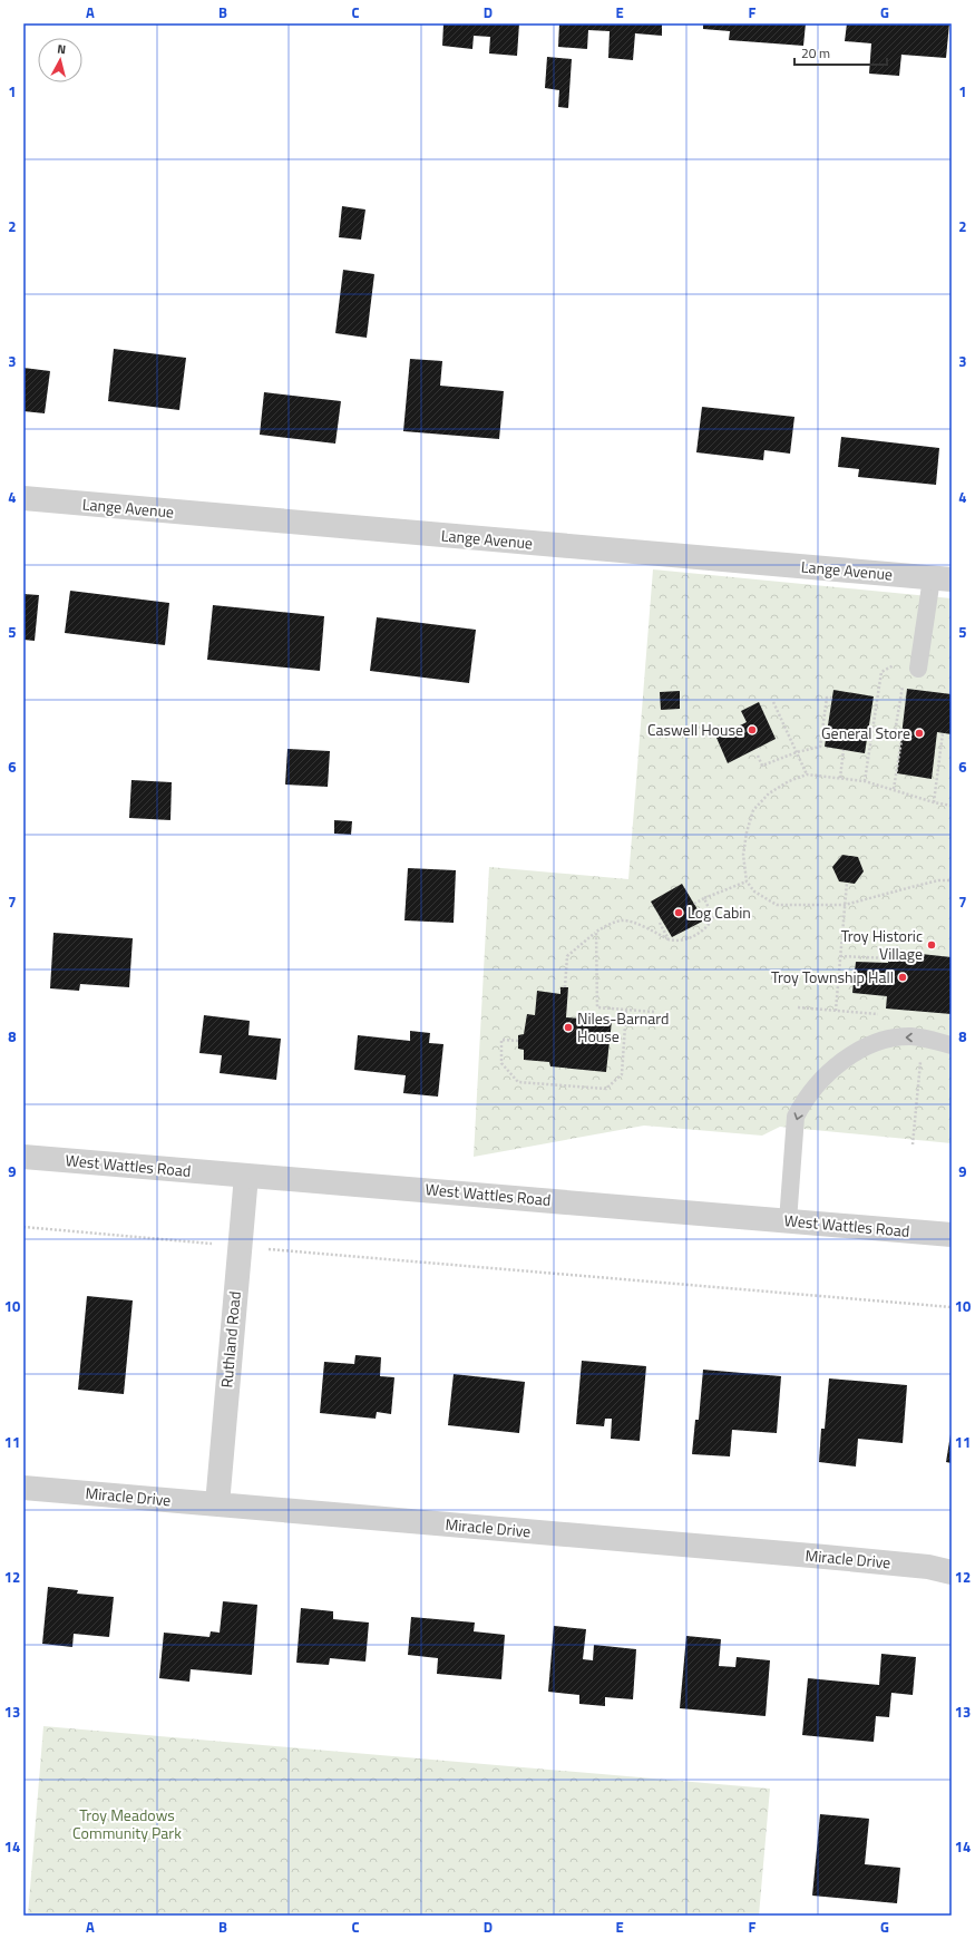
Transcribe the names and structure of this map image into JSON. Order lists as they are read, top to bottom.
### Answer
{
  "streets": {
    "street": [
      "Lange Avenue",
      "West Wattles Road",
      "Ruthland Road",
      "Miracle Drive"
    ]
  },
  "crossings": [
    ["West Wattles Road", "Ruthland Road"],
    ["Ruthland Road", "Miracle Drive"]
  ],
  "parks": ["Troy Meadows Community Park"],
  "places": [
    "Caswell House",
    "General Store",
    "Log Cabin",
    "Troy Historic Village",
    "Troy Township Hall",
    "Niles-Barnard House"
  ],
  "scale_bar": "20 m",
  "north": "top",
  "grid": {
    "columns": [
      "A",
      "B",
      "C",
      "D",
      "E",
      "F",
      "G"
    ],
    "rows": [
      "1",
      "2",
      "3",
      "4",
      "5",
      "6",
      "7",
      "8",
      "9",
      "10",
      "11",
      "12",
      "13",
      "14"
    ]
  }
}
